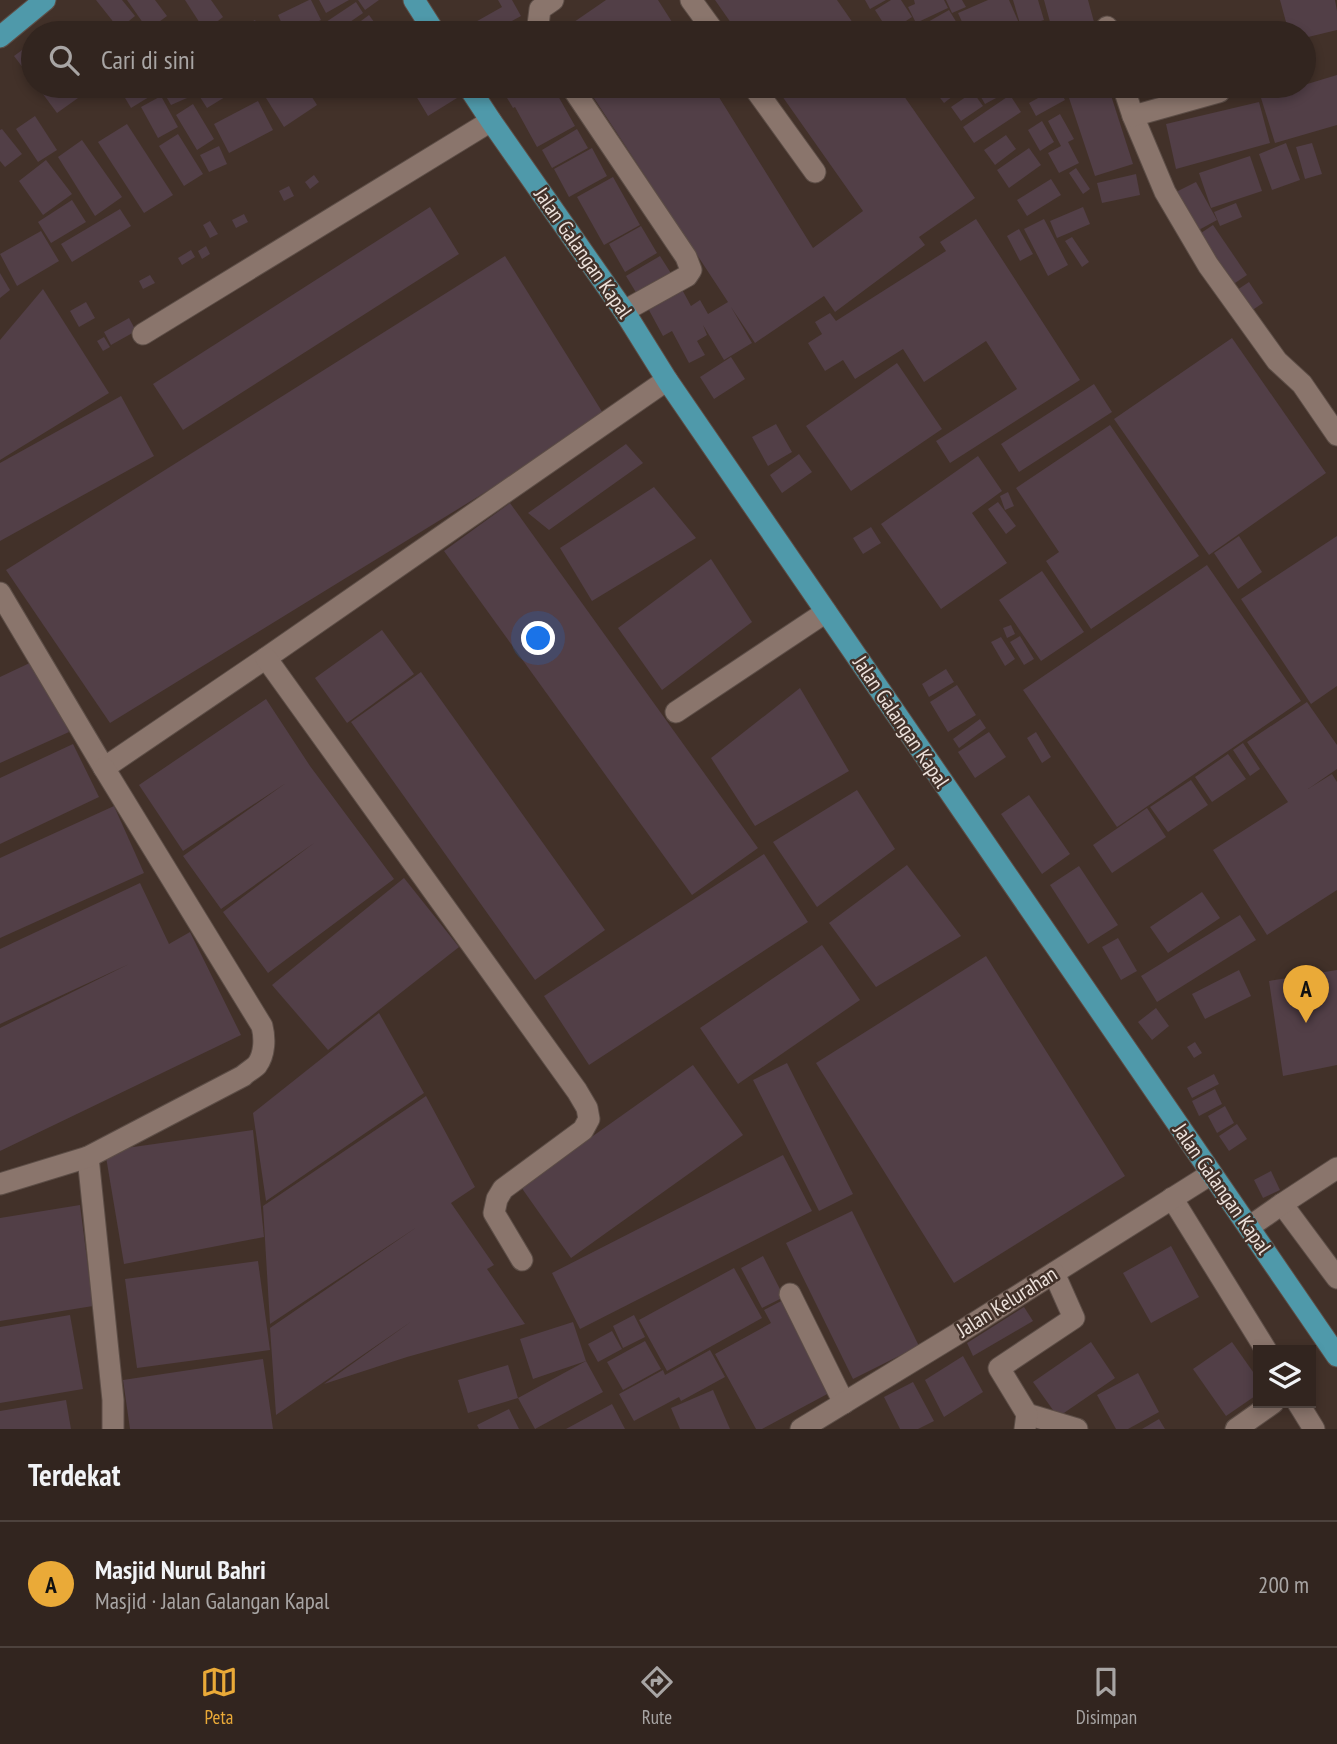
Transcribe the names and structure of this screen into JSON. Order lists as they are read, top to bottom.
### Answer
{
  "streets": {
    "main road": ["Jalan Galangan Kapal"],
    "street": ["Jalan Kelurahan"]
  },
  "crossings": [
    ["Jalan Galangan Kapal", "Jalan Kelurahan"]
  ],
  "page": {
    "search": "Cari di sini",
    "pins": "A",
    "heading": "Terdekat",
    "list": [
      {
        "mark": "A",
        "name": "Masjid Nurul Bahri",
        "note": "Masjid · Jalan Galangan Kapal",
        "value": "200 m"
      }
    ],
    "nav": ["Peta", "Rute", "Disimpan"]
  }
}
